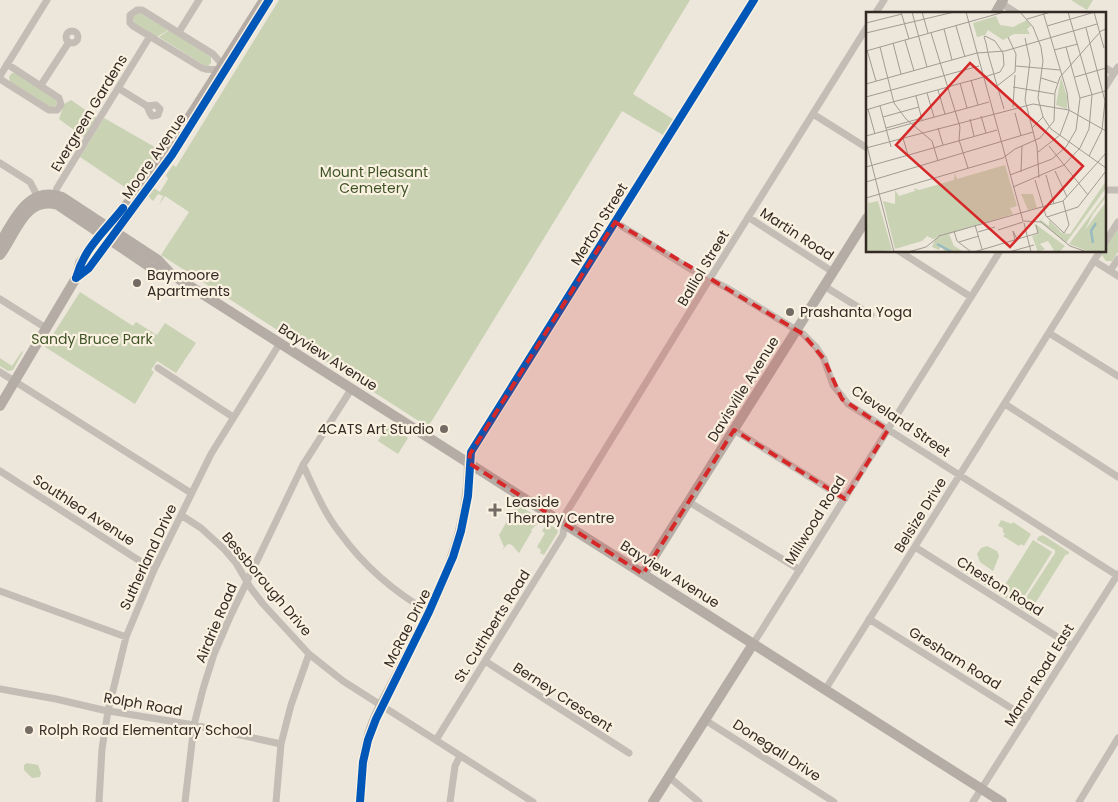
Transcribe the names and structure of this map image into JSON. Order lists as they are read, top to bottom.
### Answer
{
  "streets": {
    "street": [
      "Evergreen Gardens",
      "Moore Avenue",
      "Merton Street",
      "Martin Road",
      "Balliol Street",
      "Bayview Avenue",
      "Davisville Avenue",
      "Cleveland Street",
      "Southlea Avenue",
      "Belsize Drive",
      "Millwood Road",
      "Sutherland Drive",
      "Bessborough Drive",
      "Cheston Road",
      "Airdrie Road",
      "St. Cuthberts Road",
      "McRae Drive",
      "Gresham Road",
      "Manor Road East",
      "Berney Crescent",
      "Rolph Road",
      "Donegall Drive"
    ]
  },
  "crossings": [
    ["Evergreen Gardens", "Bayview Avenue"],
    ["Moore Avenue", "Bayview Avenue"],
    ["Merton Street", "Bayview Avenue"],
    ["Merton Street", "Cleveland Street"],
    ["Merton Street", "McRae Drive"],
    ["Martin Road", "Balliol Street"],
    ["Martin Road", "Davisville Avenue"],
    ["Balliol Street", "Bayview Avenue"],
    ["Balliol Street", "Cleveland Street"],
    ["Balliol Street", "St. Cuthberts Road"],
    ["Bayview Avenue", "Davisville Avenue"],
    ["Bayview Avenue", "Belsize Drive"],
    ["Bayview Avenue", "Millwood Road"],
    ["Bayview Avenue", "Sutherland Drive"],
    ["Bayview Avenue", "Airdrie Road"],
    ["Bayview Avenue", "St. Cuthberts Road"],
    ["Bayview Avenue", "McRae Drive"],
    ["Bayview Avenue", "Manor Road East"],
    ["Davisville Avenue", "Cleveland Street"],
    ["Cleveland Street", "Belsize Drive"],
    ["Cleveland Street", "Millwood Road"],
    ["Cleveland Street", "Manor Road East"],
    ["Southlea Avenue", "Sutherland Drive"],
    ["Belsize Drive", "Cheston Road"],
    ["Belsize Drive", "Gresham Road"],
    ["Millwood Road", "Donegall Drive"],
    ["Sutherland Drive", "Bessborough Drive"],
    ["Sutherland Drive", "Rolph Road"],
    ["Bessborough Drive", "Airdrie Road"],
    ["Bessborough Drive", "St. Cuthberts Road"],
    ["Bessborough Drive", "McRae Drive"],
    ["Cheston Road", "Manor Road East"],
    ["Airdrie Road", "Rolph Road"],
    ["St. Cuthberts Road", "Berney Crescent"],
    ["Gresham Road", "Manor Road East"]
  ],
  "parks": ["Mount Pleasant Cemetery", "Sandy Bruce Park"],
  "places": {
    "other": [
      "Baymoore Apartments",
      "Prashanta Yoga",
      "4CATS Art Studio",
      "Rolph Road Elementary School"
    ],
    "health": ["Leaside Therapy Centre"]
  }
}
